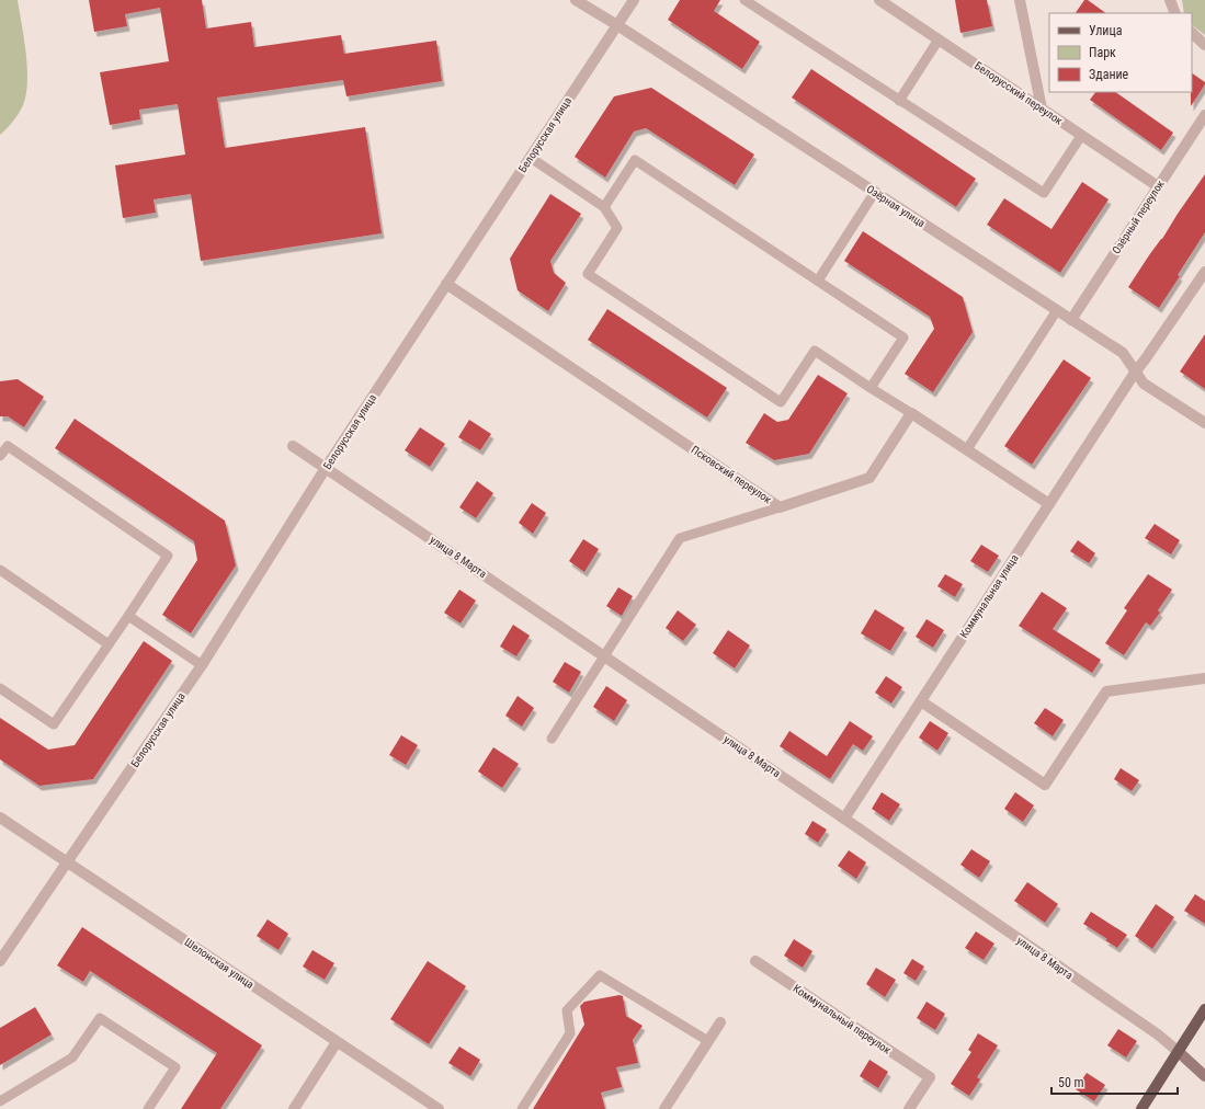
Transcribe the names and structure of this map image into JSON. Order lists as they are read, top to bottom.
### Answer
{
  "streets": {
    "main road": ["улица 8 Марта"],
    "street": [
      "Белорусский переулок",
      "Белорусская улица",
      "Озёрная улица",
      "Озёрный переулок",
      "Псковский переулок",
      "Коммунальная улица",
      "Шелонская улица",
      "Коммунальный переулок"
    ]
  },
  "crossings": [
    ["Белорусский переулок", "Озёрный переулок"],
    ["Белорусская улица", "Озёрная улица"],
    ["Белорусская улица", "Псковский переулок"],
    ["Белорусская улица", "улица 8 Марта"],
    ["Белорусская улица", "Шелонская улица"],
    ["Озёрная улица", "Озёрный переулок"],
    ["Озёрная улица", "Коммунальная улица"],
    ["улица 8 Марта", "Коммунальная улица"]
  ],
  "legend": ["Улица", "Парк", "Здание"],
  "scale_bar": "50 m"
}
